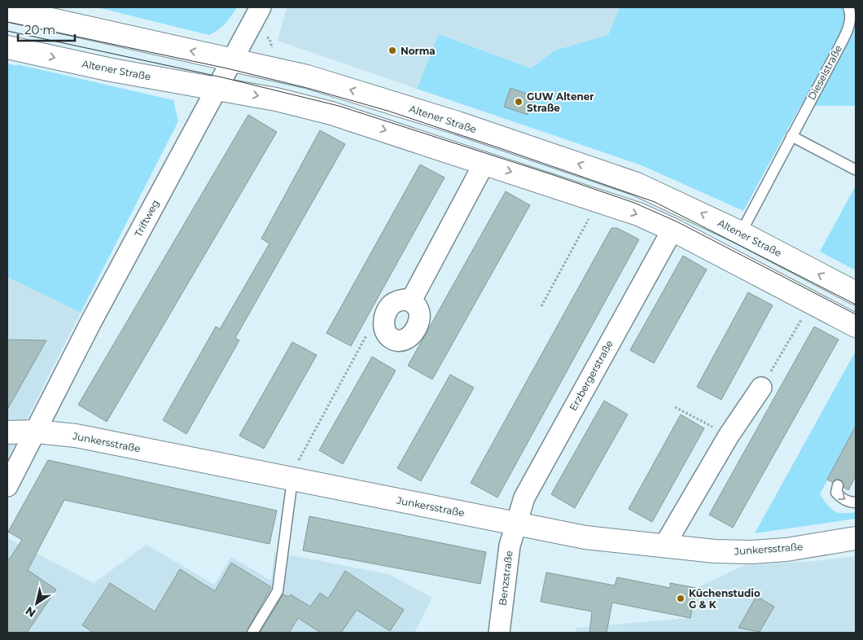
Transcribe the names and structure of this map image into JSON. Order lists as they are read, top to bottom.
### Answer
{
  "streets": {
    "main road": ["Altener Straße", "Junkersstraße"],
    "street": ["Triftweg", "Erzbergerstraße", "Benzstraße"],
    "lane": ["Dieselstraße"]
  },
  "crossings": [
    ["Altener Straße", "Dieselstraße"],
    ["Altener Straße", "Triftweg"],
    ["Altener Straße", "Erzbergerstraße"],
    ["Triftweg", "Junkersstraße"],
    ["Erzbergerstraße", "Junkersstraße"],
    ["Erzbergerstraße", "Benzstraße"],
    ["Junkersstraße", "Benzstraße"]
  ],
  "places": ["Norma", "GUW Altener Straße", "Küchenstudio G & K"],
  "scale_bar": "20 m",
  "north": "bottom left"
}
